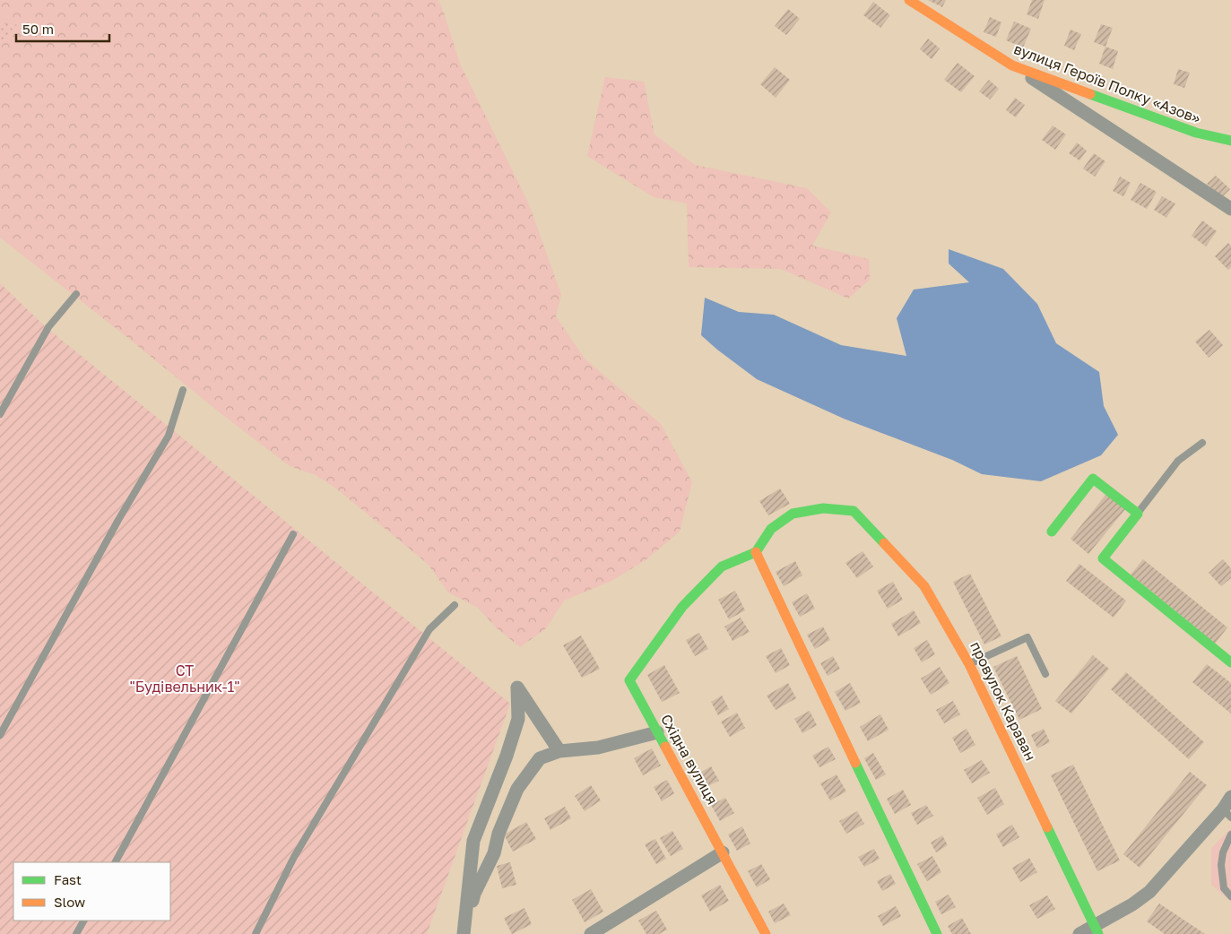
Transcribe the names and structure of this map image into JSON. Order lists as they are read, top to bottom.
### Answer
{
  "streets": {
    "street": ["вулиця Героїв Полку «Азов»", "провулок Караван", "Східна вулиця"]
  },
  "crossings": [
    ["провулок Караван", "Східна вулиця"]
  ],
  "parks": ["СТ \"Будівельник-1\""],
  "legend": ["Fast", "Slow"],
  "scale_bar": "50 m"
}
